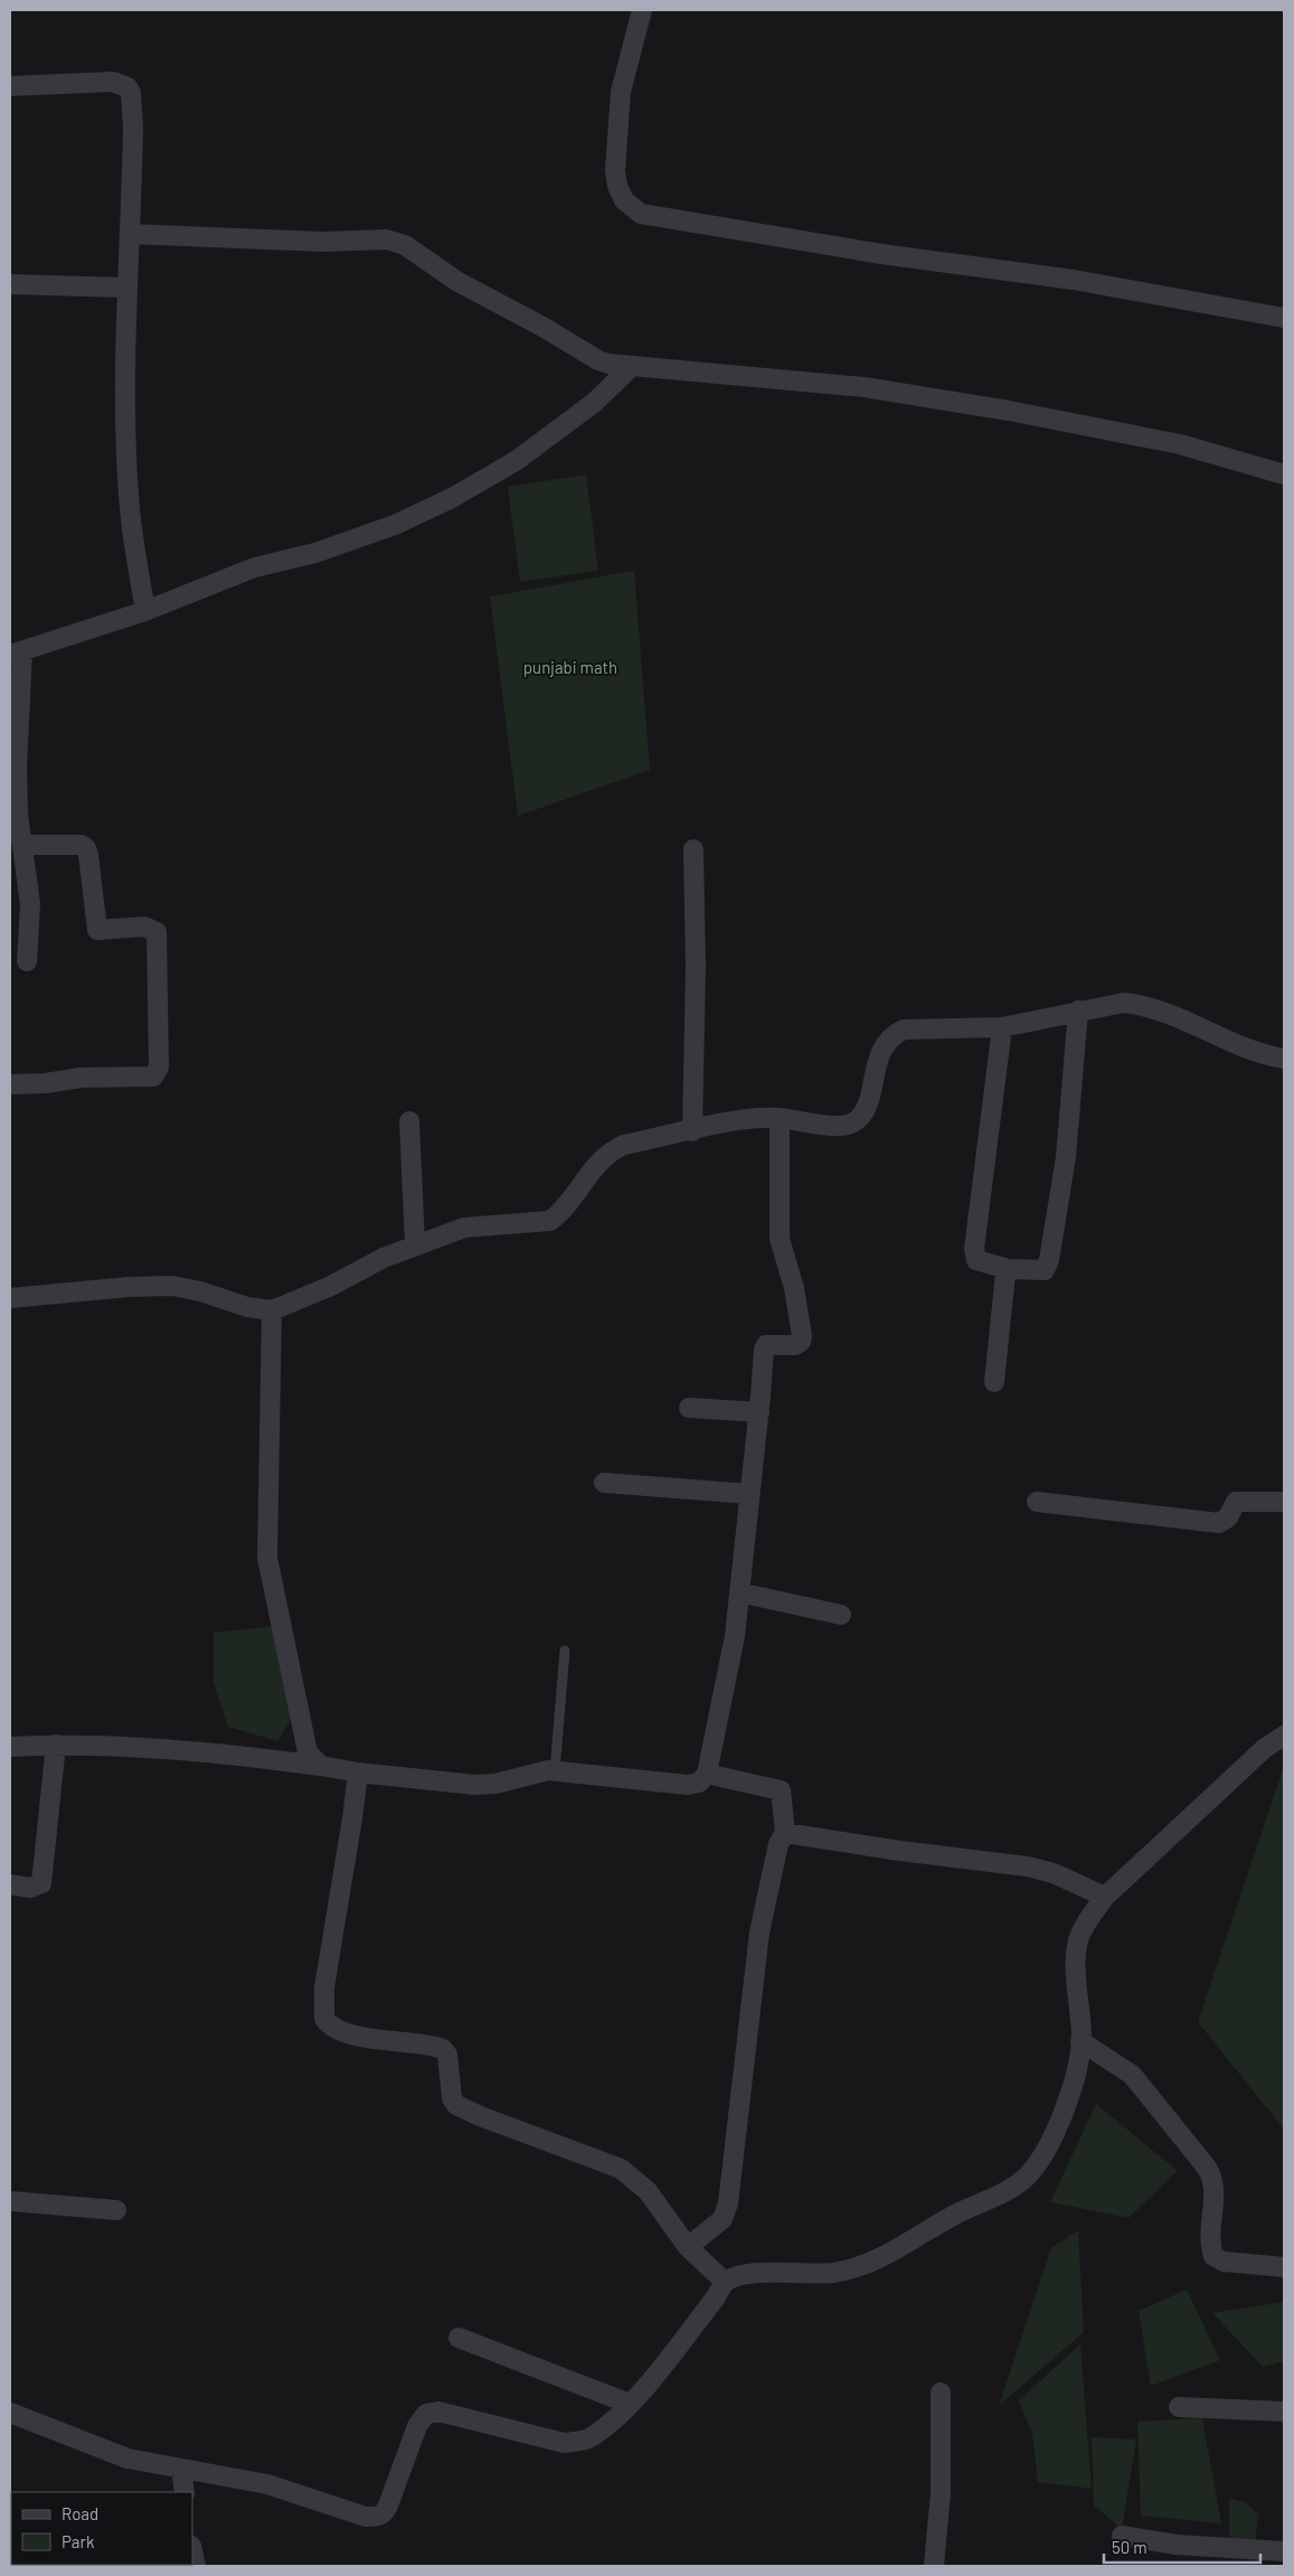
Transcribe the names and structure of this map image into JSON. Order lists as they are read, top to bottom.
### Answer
{
  "parks": ["punjabi math"],
  "legend": ["Road", "Park"],
  "scale_bar": "50 m"
}
